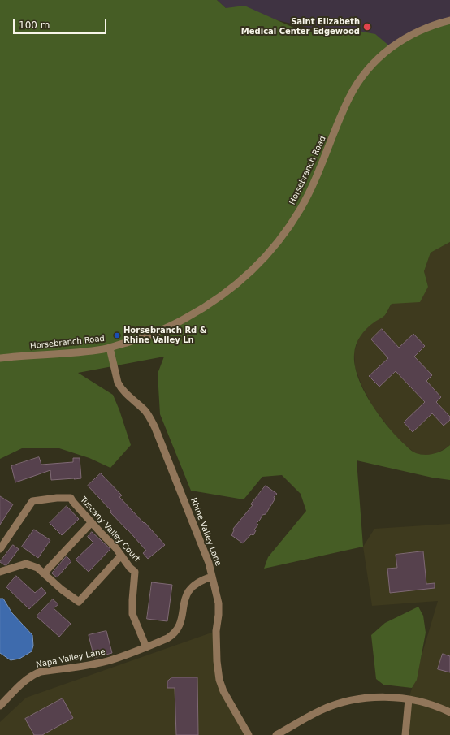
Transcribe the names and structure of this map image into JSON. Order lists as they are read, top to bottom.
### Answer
{
  "streets": {
    "street": [
      "Horsebranch Road",
      "Tuscany Valley Court",
      "Rhine Valley Lane",
      "Napa Valley Lane"
    ]
  },
  "crossings": [
    ["Horsebranch Road", "Rhine Valley Lane"],
    ["Tuscany Valley Court", "Napa Valley Lane"],
    ["Rhine Valley Lane", "Napa Valley Lane"]
  ],
  "places": ["Saint Elizabeth Medical Center Edgewood", "Horsebranch Rd & Rhine Valley Ln"],
  "scale_bar": "100 m"
}
